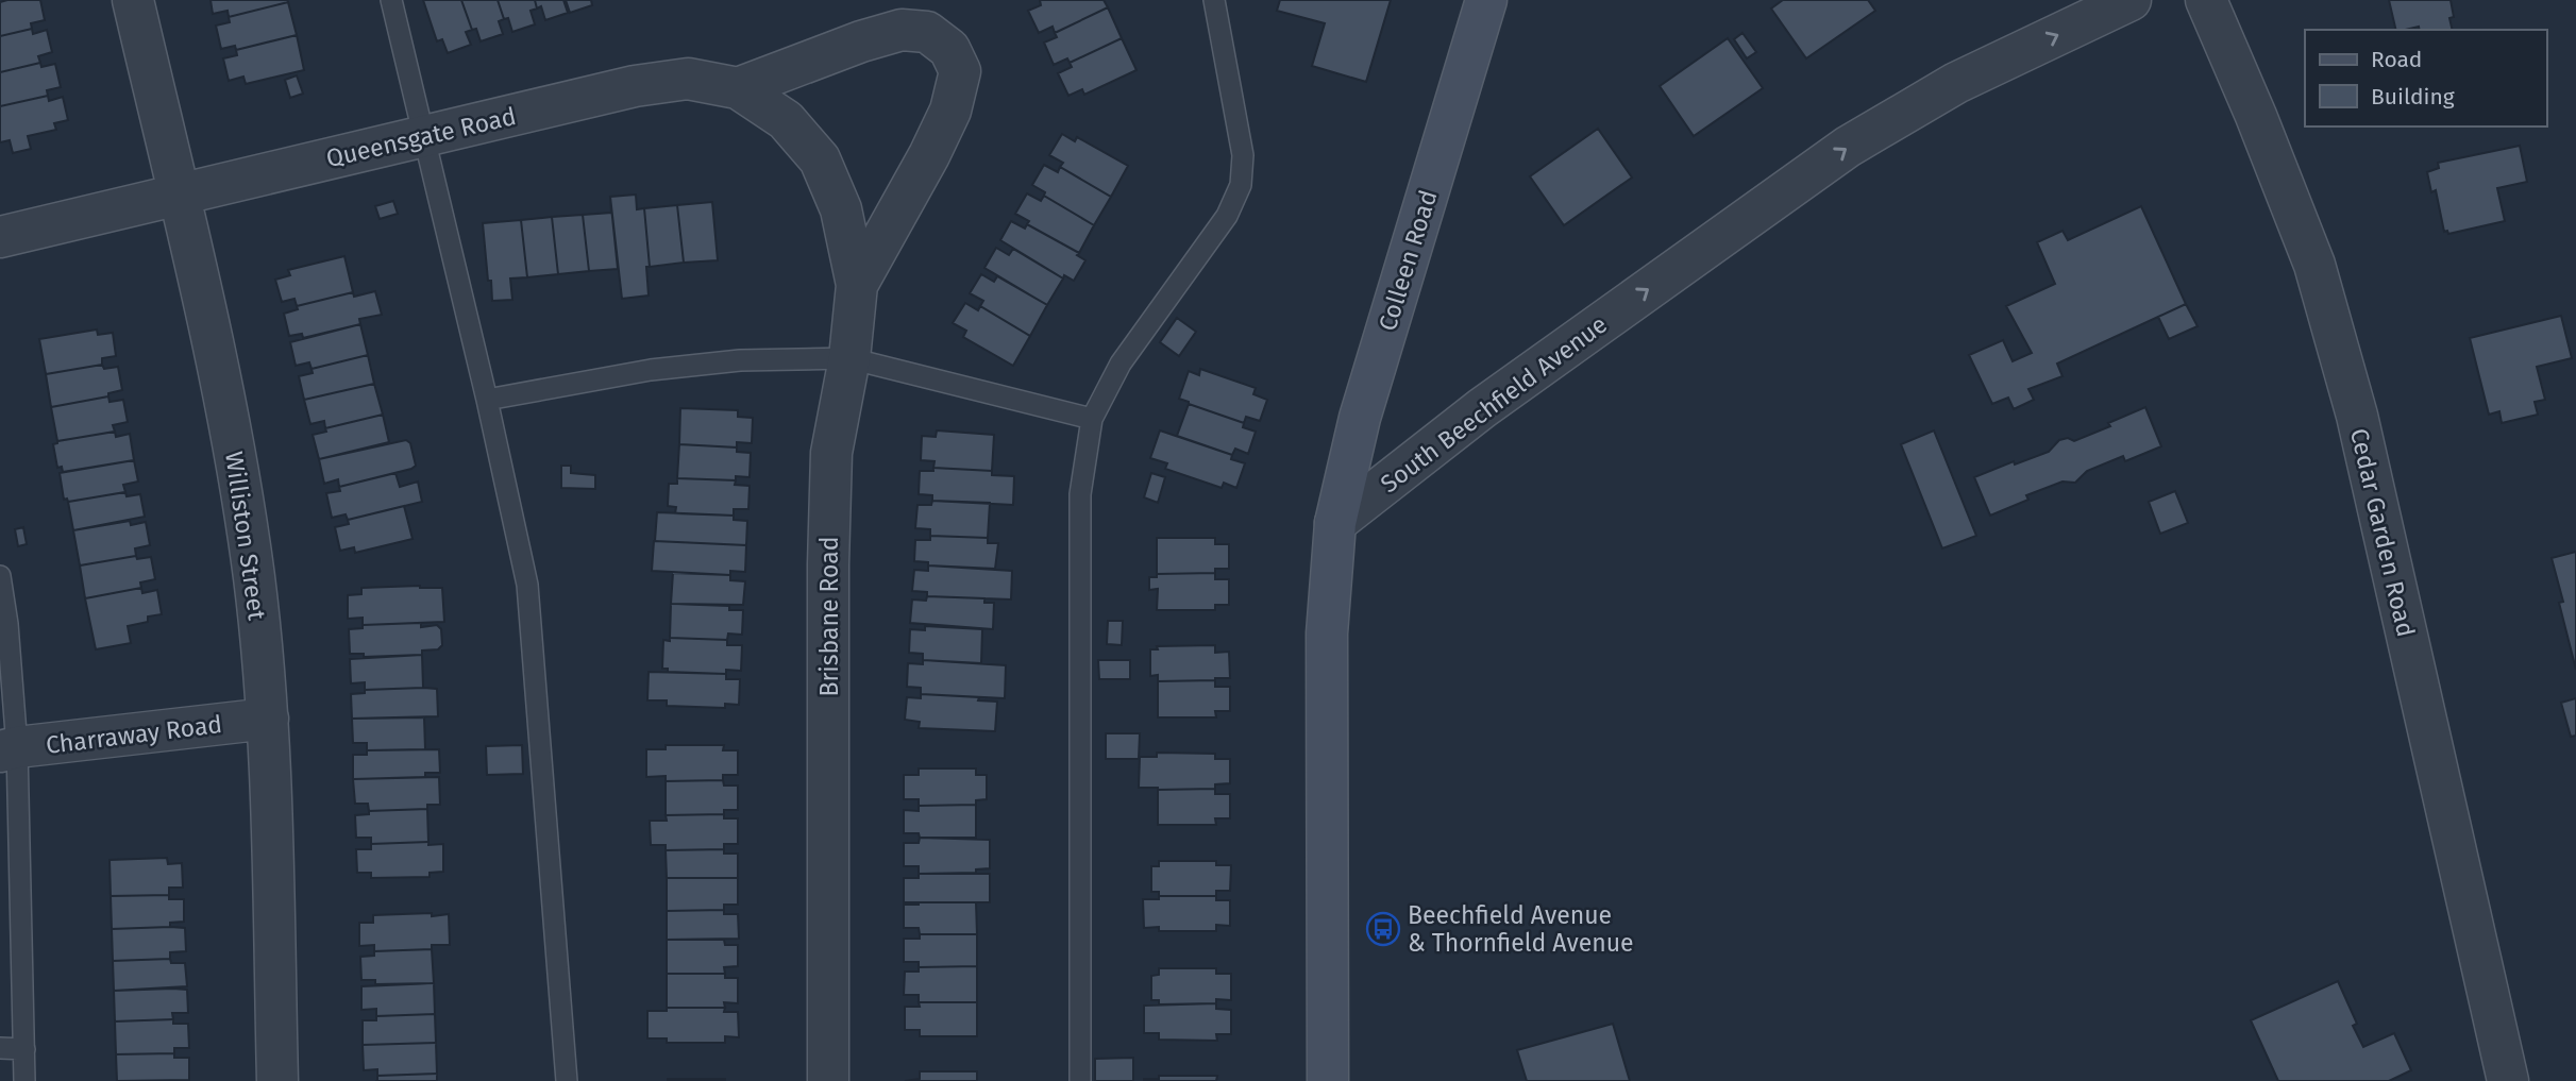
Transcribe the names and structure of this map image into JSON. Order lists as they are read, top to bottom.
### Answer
{
  "streets": {
    "street": [
      "Queensgate Road",
      "Colleen Road",
      "South Beechfield Avenue",
      "Cedar Garden Road",
      "Williston Street",
      "Brisbane Road",
      "Charraway Road"
    ]
  },
  "crossings": [
    ["Queensgate Road", "Williston Street"],
    ["Queensgate Road", "Brisbane Road"],
    ["Colleen Road", "South Beechfield Avenue"],
    ["Williston Street", "Charraway Road"]
  ],
  "one_way": ["South Beechfield Avenue"],
  "places": {
    "bus stop": ["Beechfield Avenue & Thornfield Avenue"]
  },
  "legend": ["Road", "Building"]
}
